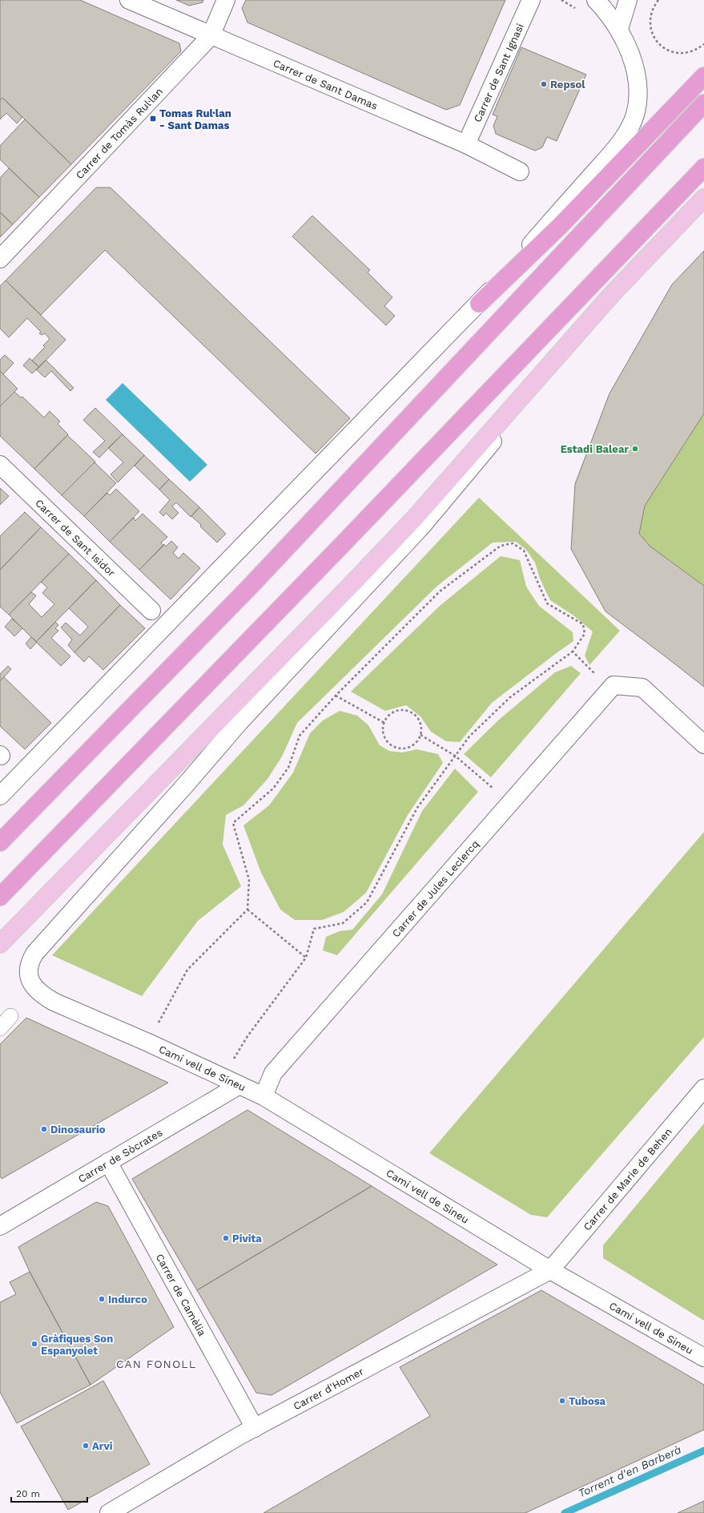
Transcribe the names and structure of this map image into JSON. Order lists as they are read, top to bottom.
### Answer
{
  "streets": {
    "street": [
      "Carrer de Sant Ignasi",
      "Carrer de Sant Damas",
      "Carrer de Tomàs Rul·lan",
      "Carrer de Sant Isidor",
      "Carrer de Jules Leclercq",
      "Camí vell de Sineu",
      "Carrer de Sòcrates",
      "Carrer de Marie de Behen",
      "Carrer de Camèlia",
      "Carrer d'Homer"
    ]
  },
  "crossings": [
    ["Carrer de Sant Ignasi", "Carrer de Sant Damas"],
    ["Carrer de Sant Damas", "Carrer de Tomàs Rul·lan"],
    ["Carrer de Jules Leclercq", "Camí vell de Sineu"],
    ["Camí vell de Sineu", "Carrer de Sòcrates"],
    ["Camí vell de Sineu", "Carrer de Marie de Behen"],
    ["Camí vell de Sineu", "Carrer d'Homer"],
    ["Carrer de Sòcrates", "Carrer de Camèlia"],
    ["Carrer de Marie de Behen", "Carrer d'Homer"],
    ["Carrer de Camèlia", "Carrer d'Homer"]
  ],
  "districts": ["CAN FONOLL"],
  "water": ["Torrent d'en Barberà"],
  "places": {
    "other": [
      "Repsol",
      "Estadi Balear",
      "Dinosaurio",
      "Pivita",
      "Indurco",
      "Gràfiques Son Espanyolet",
      "Tubosa",
      "Arvi"
    ],
    "transit": ["Tomas Rul·lan - Sant Damas"]
  },
  "scale_bar": "20 m"
}
